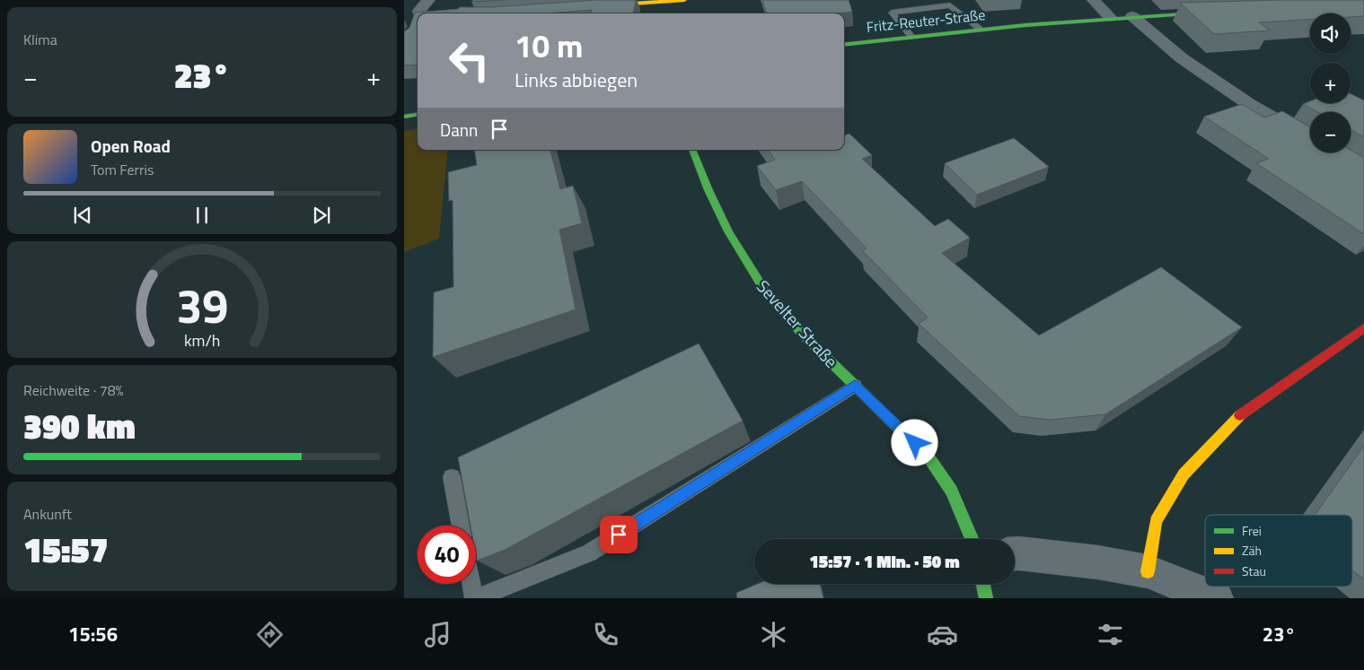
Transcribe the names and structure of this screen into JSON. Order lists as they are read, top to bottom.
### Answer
{
  "streets": {
    "street": ["Fritz-Reuter-Straße", "Sevelter Straße"]
  },
  "legend": ["Frei", "Zäh", "Stau"],
  "page": {
    "tile": [
      "Klima",
      ["Reichweite · 78%", "390 km"],
      ["Ankunft", "15:57"]
    ],
    "map_buttons": ["+", "−"],
    "turn": ["10 m", "Links abbiegen"],
    "heat": ["−", "23°", "+"],
    "then": "Dann",
    "song": ["Open Road", "Tom Ferris"],
    "limit": "40",
    "trip": "15:57 · 1 Min. · 50 m",
    "tabs": ["15:56", "23°"],
    "gauge": ["39", "km/h"]
  }
}
